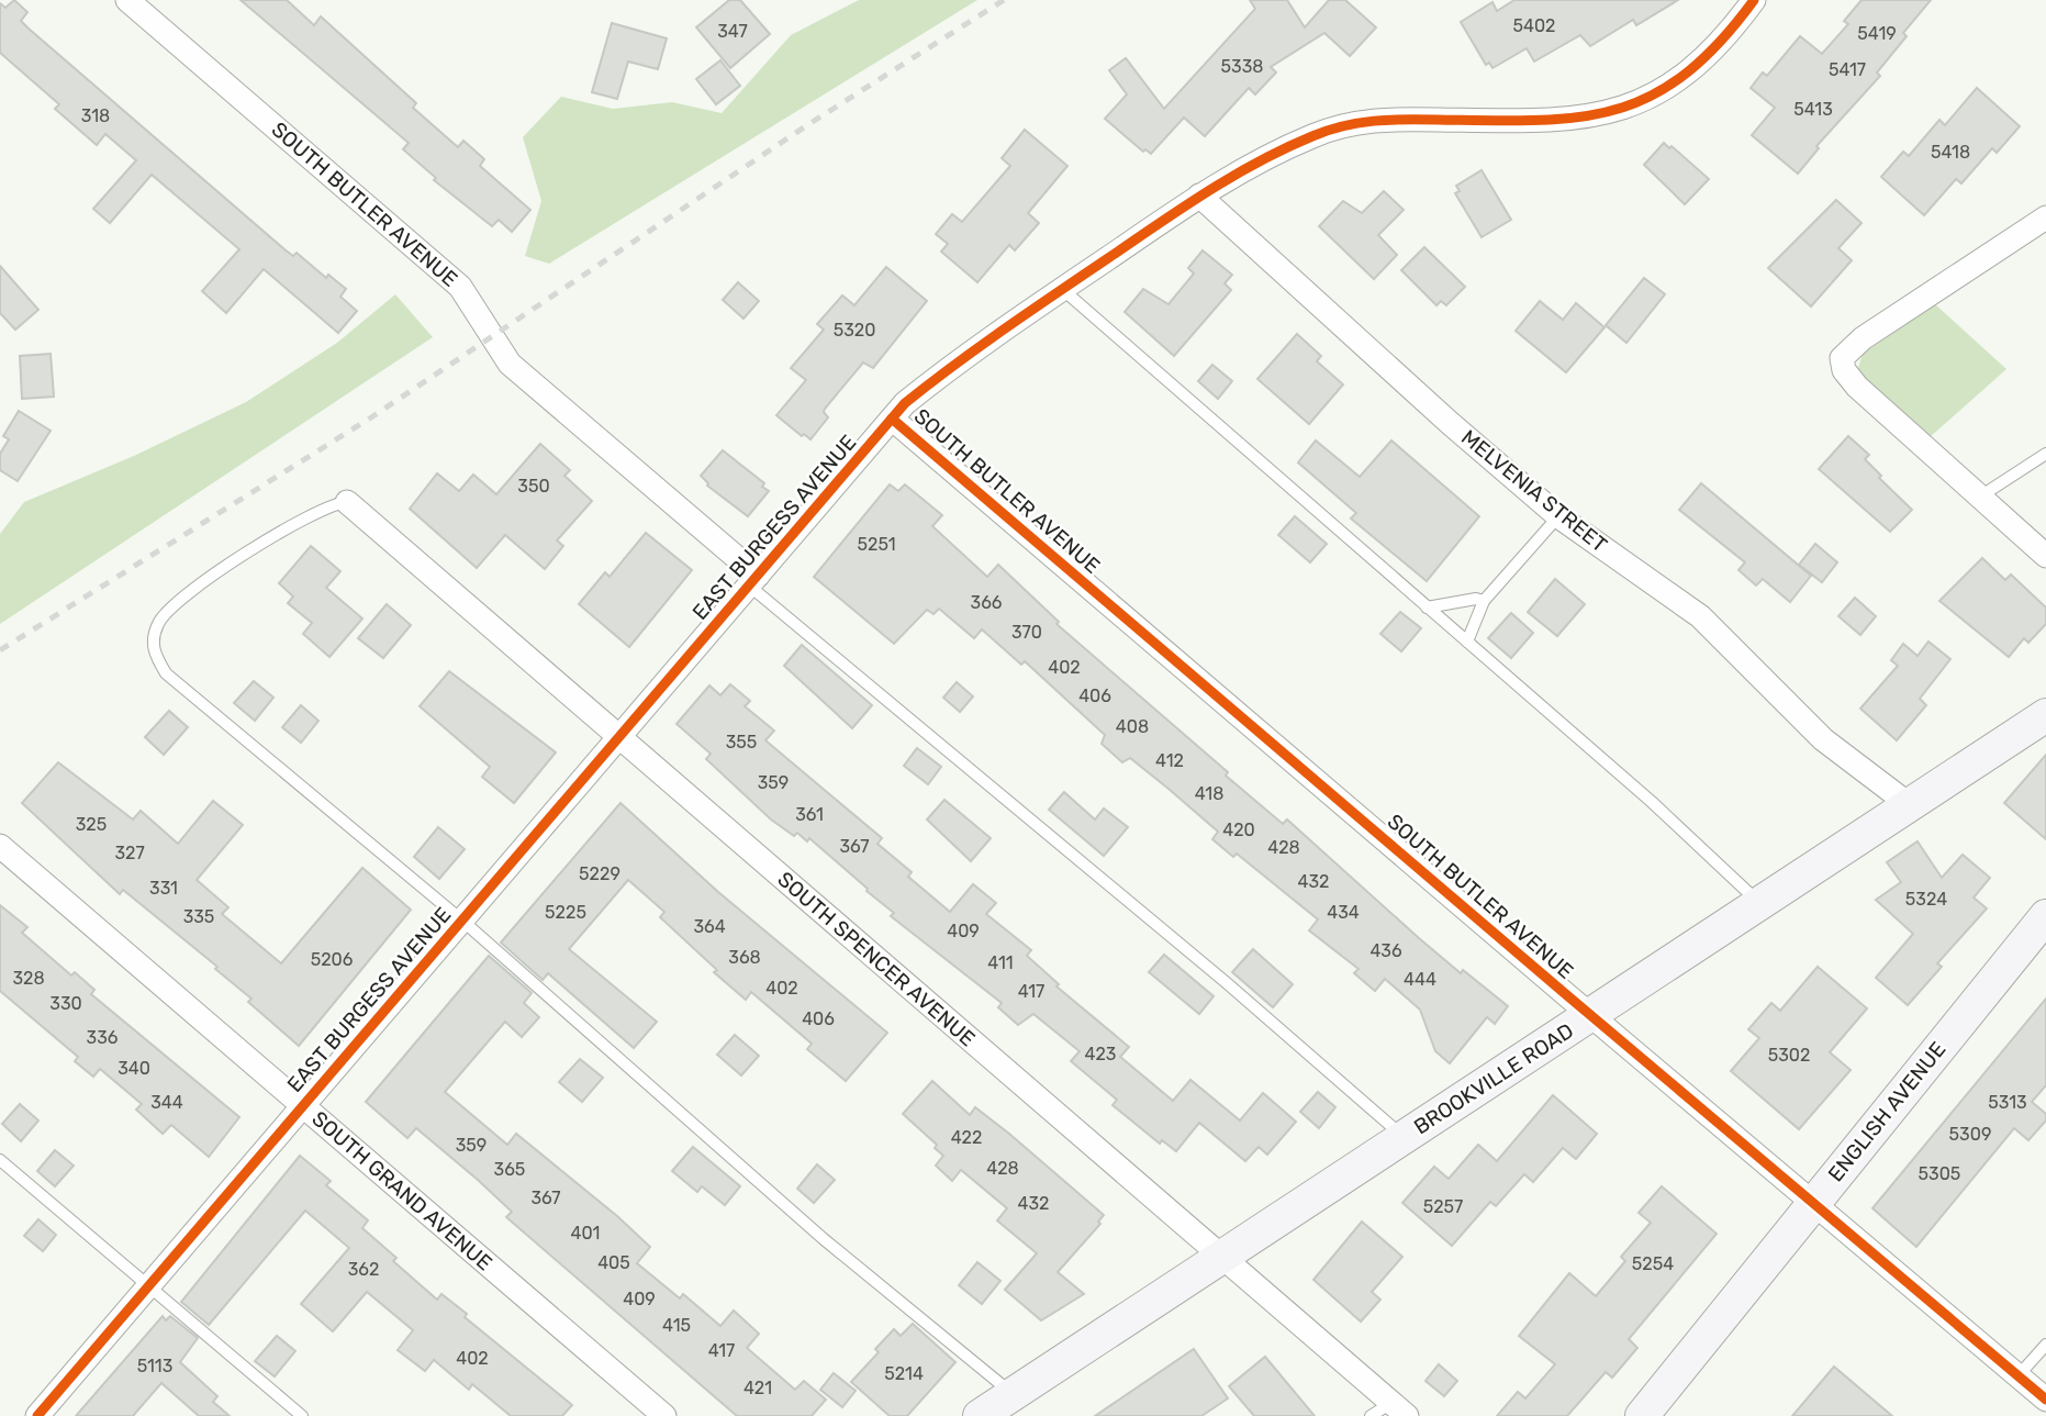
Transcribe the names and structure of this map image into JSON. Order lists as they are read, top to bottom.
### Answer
{
  "streets": {
    "street": [
      "SOUTH BUTLER AVENUE",
      "MELVENIA STREET",
      "EAST BURGESS AVENUE",
      "SOUTH SPENCER AVENUE",
      "BROOKVILLE ROAD",
      "ENGLISH AVENUE",
      "SOUTH GRAND AVENUE"
    ]
  },
  "crossings": [
    ["SOUTH BUTLER AVENUE", "EAST BURGESS AVENUE"],
    ["SOUTH BUTLER AVENUE", "BROOKVILLE ROAD"],
    ["SOUTH BUTLER AVENUE", "ENGLISH AVENUE"],
    ["MELVENIA STREET", "EAST BURGESS AVENUE"],
    ["MELVENIA STREET", "BROOKVILLE ROAD"],
    ["EAST BURGESS AVENUE", "SOUTH SPENCER AVENUE"],
    ["EAST BURGESS AVENUE", "SOUTH GRAND AVENUE"],
    ["SOUTH SPENCER AVENUE", "BROOKVILLE ROAD"]
  ],
  "house_numbers": [
    "5402",
    "347",
    "5419",
    "5338",
    "5417",
    "5413",
    "318",
    "5418",
    "5320",
    "350",
    "5251",
    "366",
    "370",
    "402",
    "406",
    "408",
    "355",
    "412",
    "359",
    "418",
    "361",
    "325",
    "420",
    "367",
    "428",
    "327",
    "5229",
    "432",
    "331",
    "5324",
    "5225",
    "434",
    "335",
    "364",
    "409",
    "436",
    "368",
    "5206",
    "411",
    "328",
    "444",
    "402",
    "417",
    "330",
    "406",
    "336",
    "423",
    "5302",
    "340",
    "344",
    "5313",
    "5309",
    "422",
    "359",
    "428",
    "365",
    "5305",
    "367",
    "432",
    "5257",
    "401",
    "405",
    "5254",
    "362",
    "409",
    "415",
    "417",
    "402",
    "5113",
    "5214",
    "421"
  ]
}
